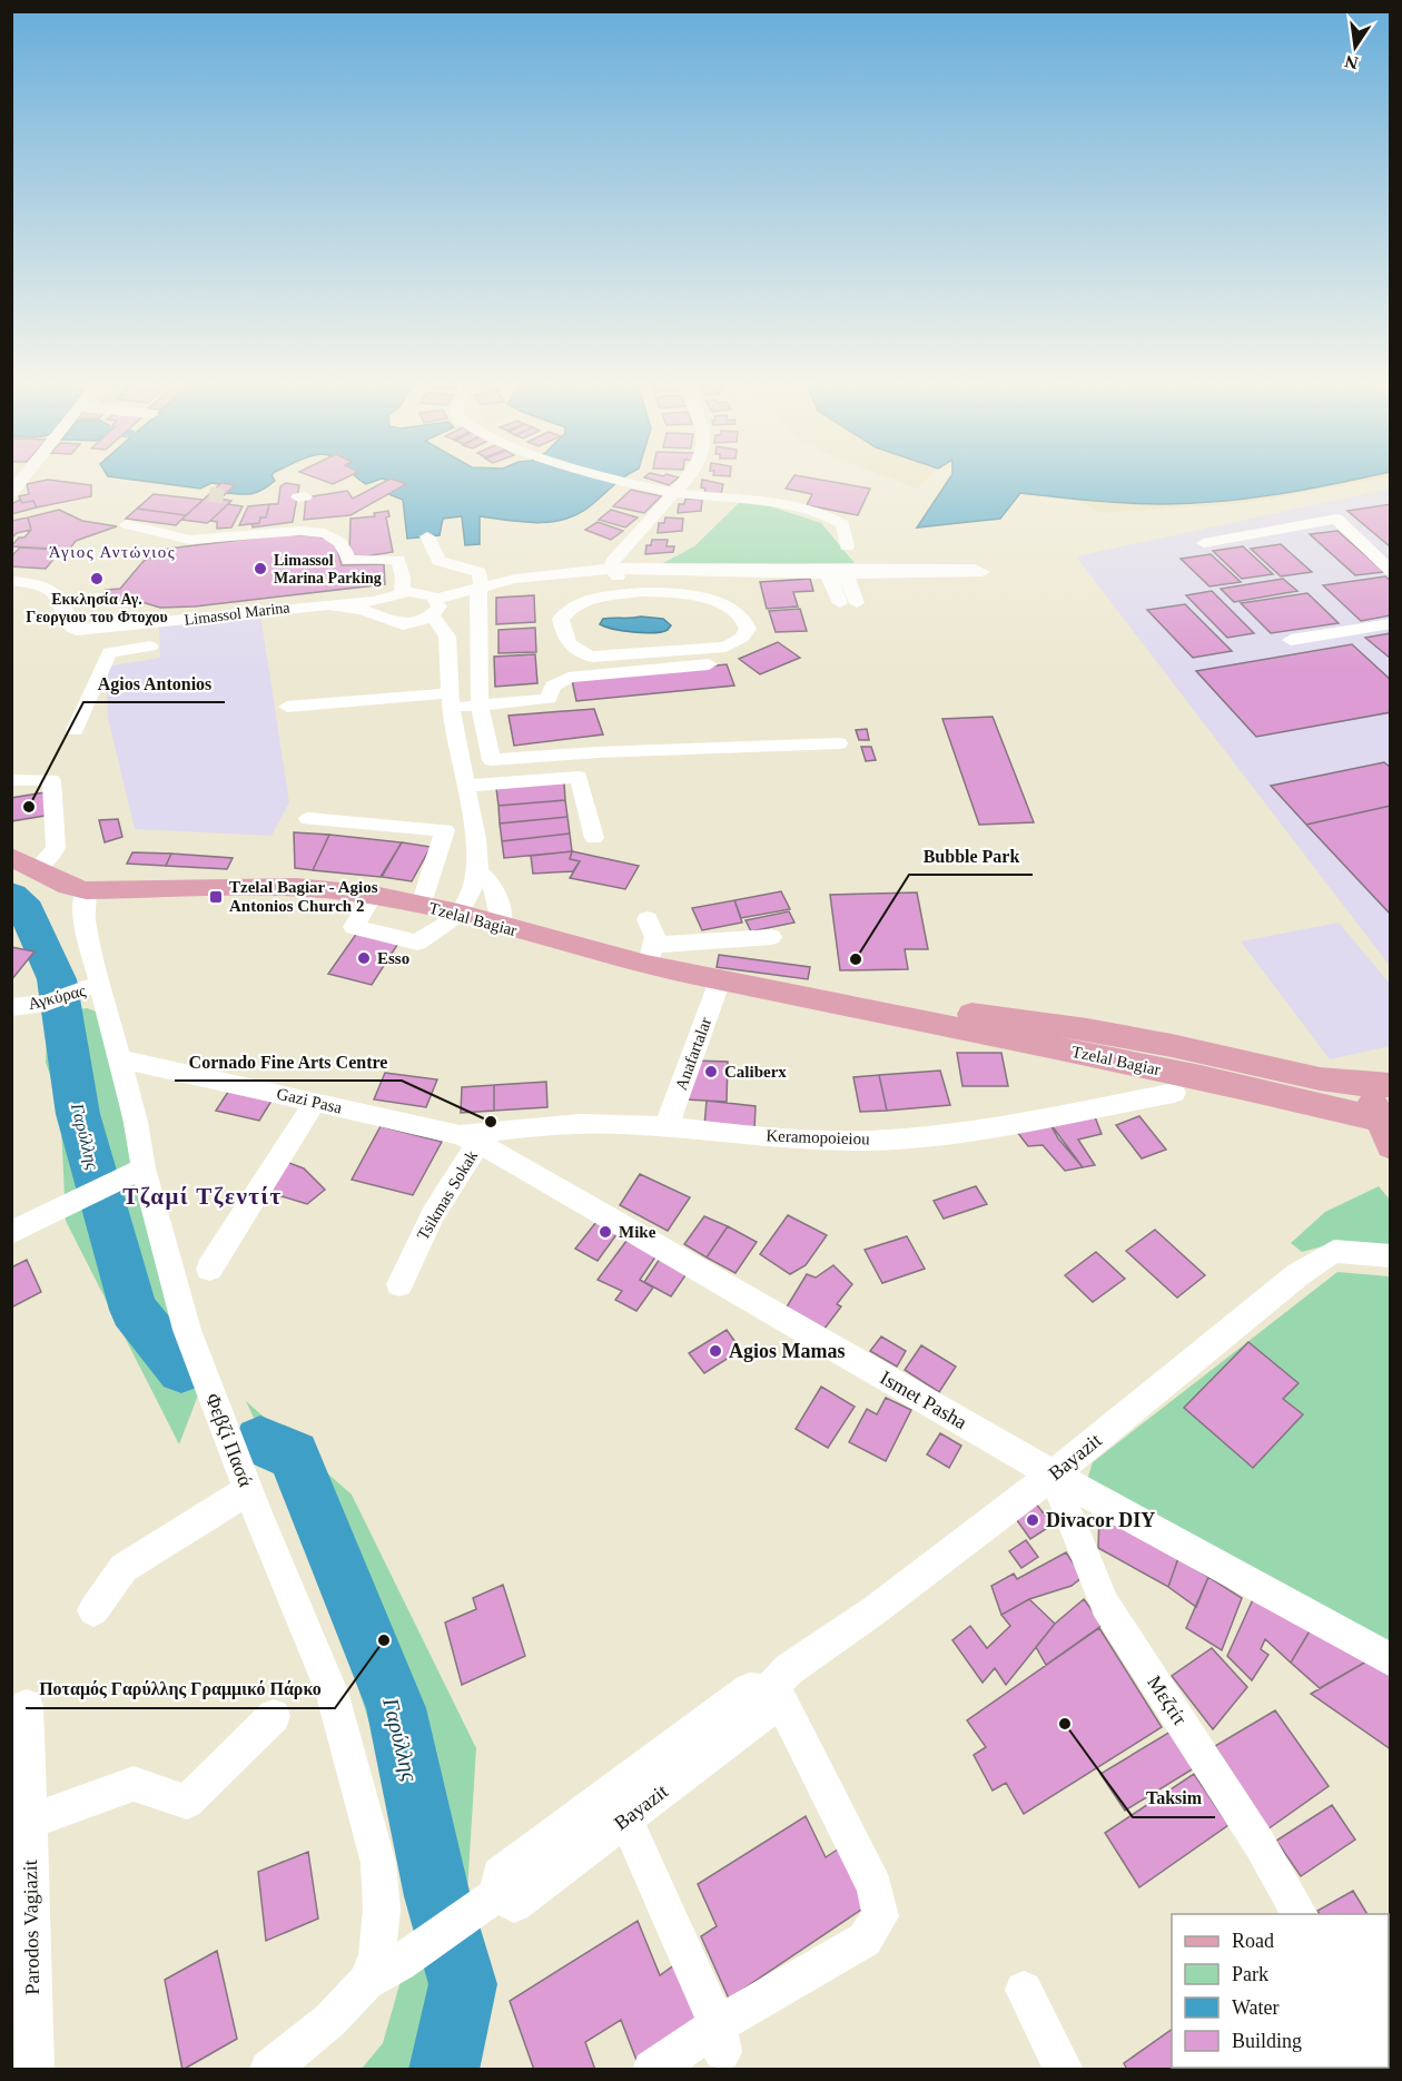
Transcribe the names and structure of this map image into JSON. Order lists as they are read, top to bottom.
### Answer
{
  "streets": {
    "main road": ["Tzelal Bagiar"],
    "street": [
      "Limassol Marina",
      "Αγκύρας",
      "Anafartalar",
      "Gazi Pasa",
      "Keramopoieiou",
      "Tsikmas Sokak",
      "Ismet Pasha",
      "Φεβζί Πασά",
      "Bayazit",
      "Μεζτίτ",
      "Parodos Vagiazit"
    ]
  },
  "crossings": [
    ["Tzelal Bagiar", "Anafartalar"],
    ["Tzelal Bagiar", "Φεβζί Πασά"],
    ["Αγκύρας", "Φεβζί Πασά"],
    ["Anafartalar", "Keramopoieiou"],
    ["Gazi Pasa", "Keramopoieiou"],
    ["Gazi Pasa", "Tsikmas Sokak"],
    ["Gazi Pasa", "Ismet Pasha"],
    ["Gazi Pasa", "Φεβζί Πασά"],
    ["Keramopoieiou", "Tsikmas Sokak"],
    ["Keramopoieiou", "Ismet Pasha"],
    ["Tsikmas Sokak", "Ismet Pasha"],
    ["Ismet Pasha", "Bayazit"],
    ["Ismet Pasha", "Μεζτίτ"],
    ["Φεβζί Πασά", "Bayazit"],
    ["Bayazit", "Μεζτίτ"]
  ],
  "districts": ["Άγιος Αντώνιος", "Τζαμί Τζεντίτ"],
  "water": ["Γαρύλλης"],
  "places": {
    "other": [
      "Limassol Marina Parking",
      "Εκκλησία Αγ. Γεοργιου του Φτοχου",
      "Agios Antonios",
      "Esso",
      "Bubble Park",
      "Caliberx",
      "Cornado Fine Arts Centre",
      "Mike",
      "Agios Mamas",
      "Divacor DIY",
      "Ποταμός Γαρύλλης Γραμμικό Πάρκο",
      "Taksim"
    ],
    "transit": ["Tzelal Bagiar - Agios Antonios Church 2"]
  },
  "legend": [
    "Road",
    "Park",
    "Water",
    "Building"
  ],
  "north": "bottom"
}
